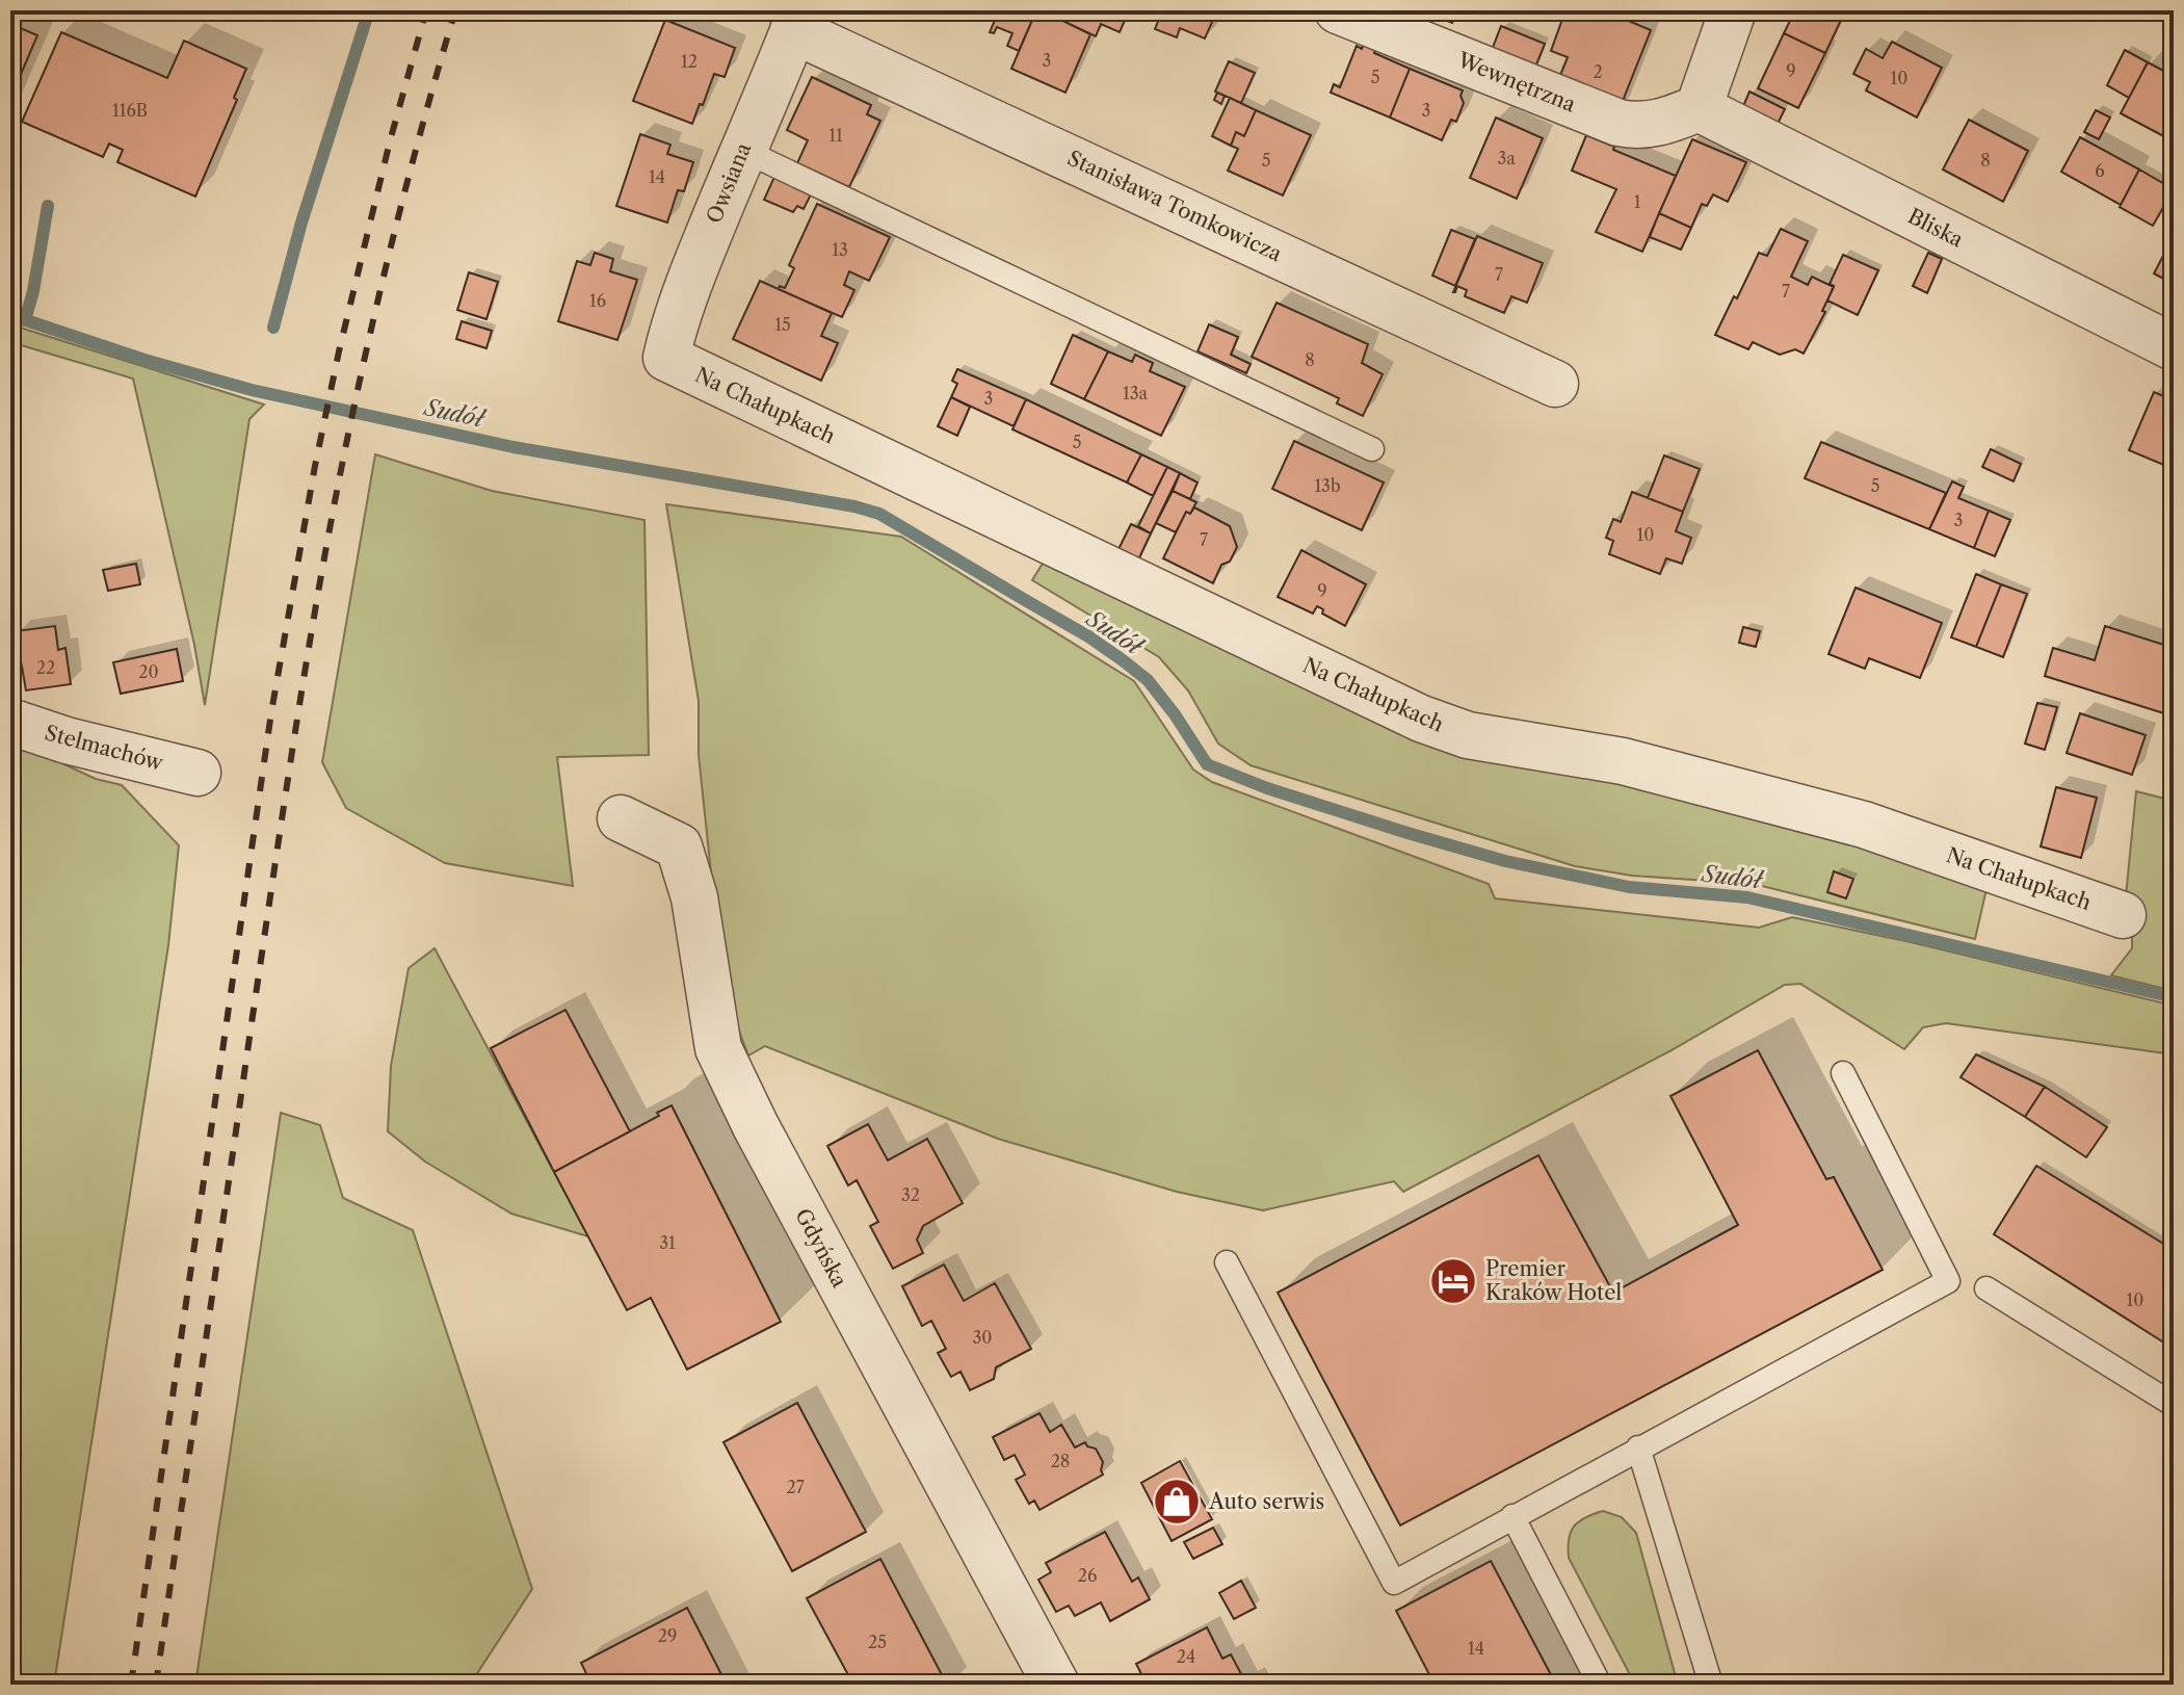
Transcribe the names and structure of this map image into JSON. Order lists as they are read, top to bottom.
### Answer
{
  "streets": {
    "street": [
      "Wewnętrzna",
      "Owsiana",
      "Stanisława Tomkowicza",
      "Bliska",
      "Na Chałupkach",
      "Stelmachów",
      "Gdyńska"
    ]
  },
  "crossings": [
    ["Wewnętrzna", "Bliska"],
    ["Owsiana", "Stanisława Tomkowicza"],
    ["Owsiana", "Na Chałupkach"]
  ],
  "water": ["Sudół"],
  "places": {
    "hotel": ["Premier Kraków Hotel"],
    "shop": ["Auto serwis"]
  },
  "house_numbers": [
    "3",
    "12",
    "9",
    "2",
    "5",
    "10",
    "116B",
    "3",
    "11",
    "3a",
    "5",
    "8",
    "6",
    "14",
    "1",
    "13",
    "7",
    "7",
    "16",
    "15",
    "8",
    "13a",
    "3",
    "5",
    "13b",
    "5",
    "3",
    "10",
    "7",
    "9",
    "22",
    "20",
    "32",
    "31",
    "10",
    "30",
    "28",
    "27",
    "26",
    "29",
    "25",
    "14",
    "24"
  ]
}
